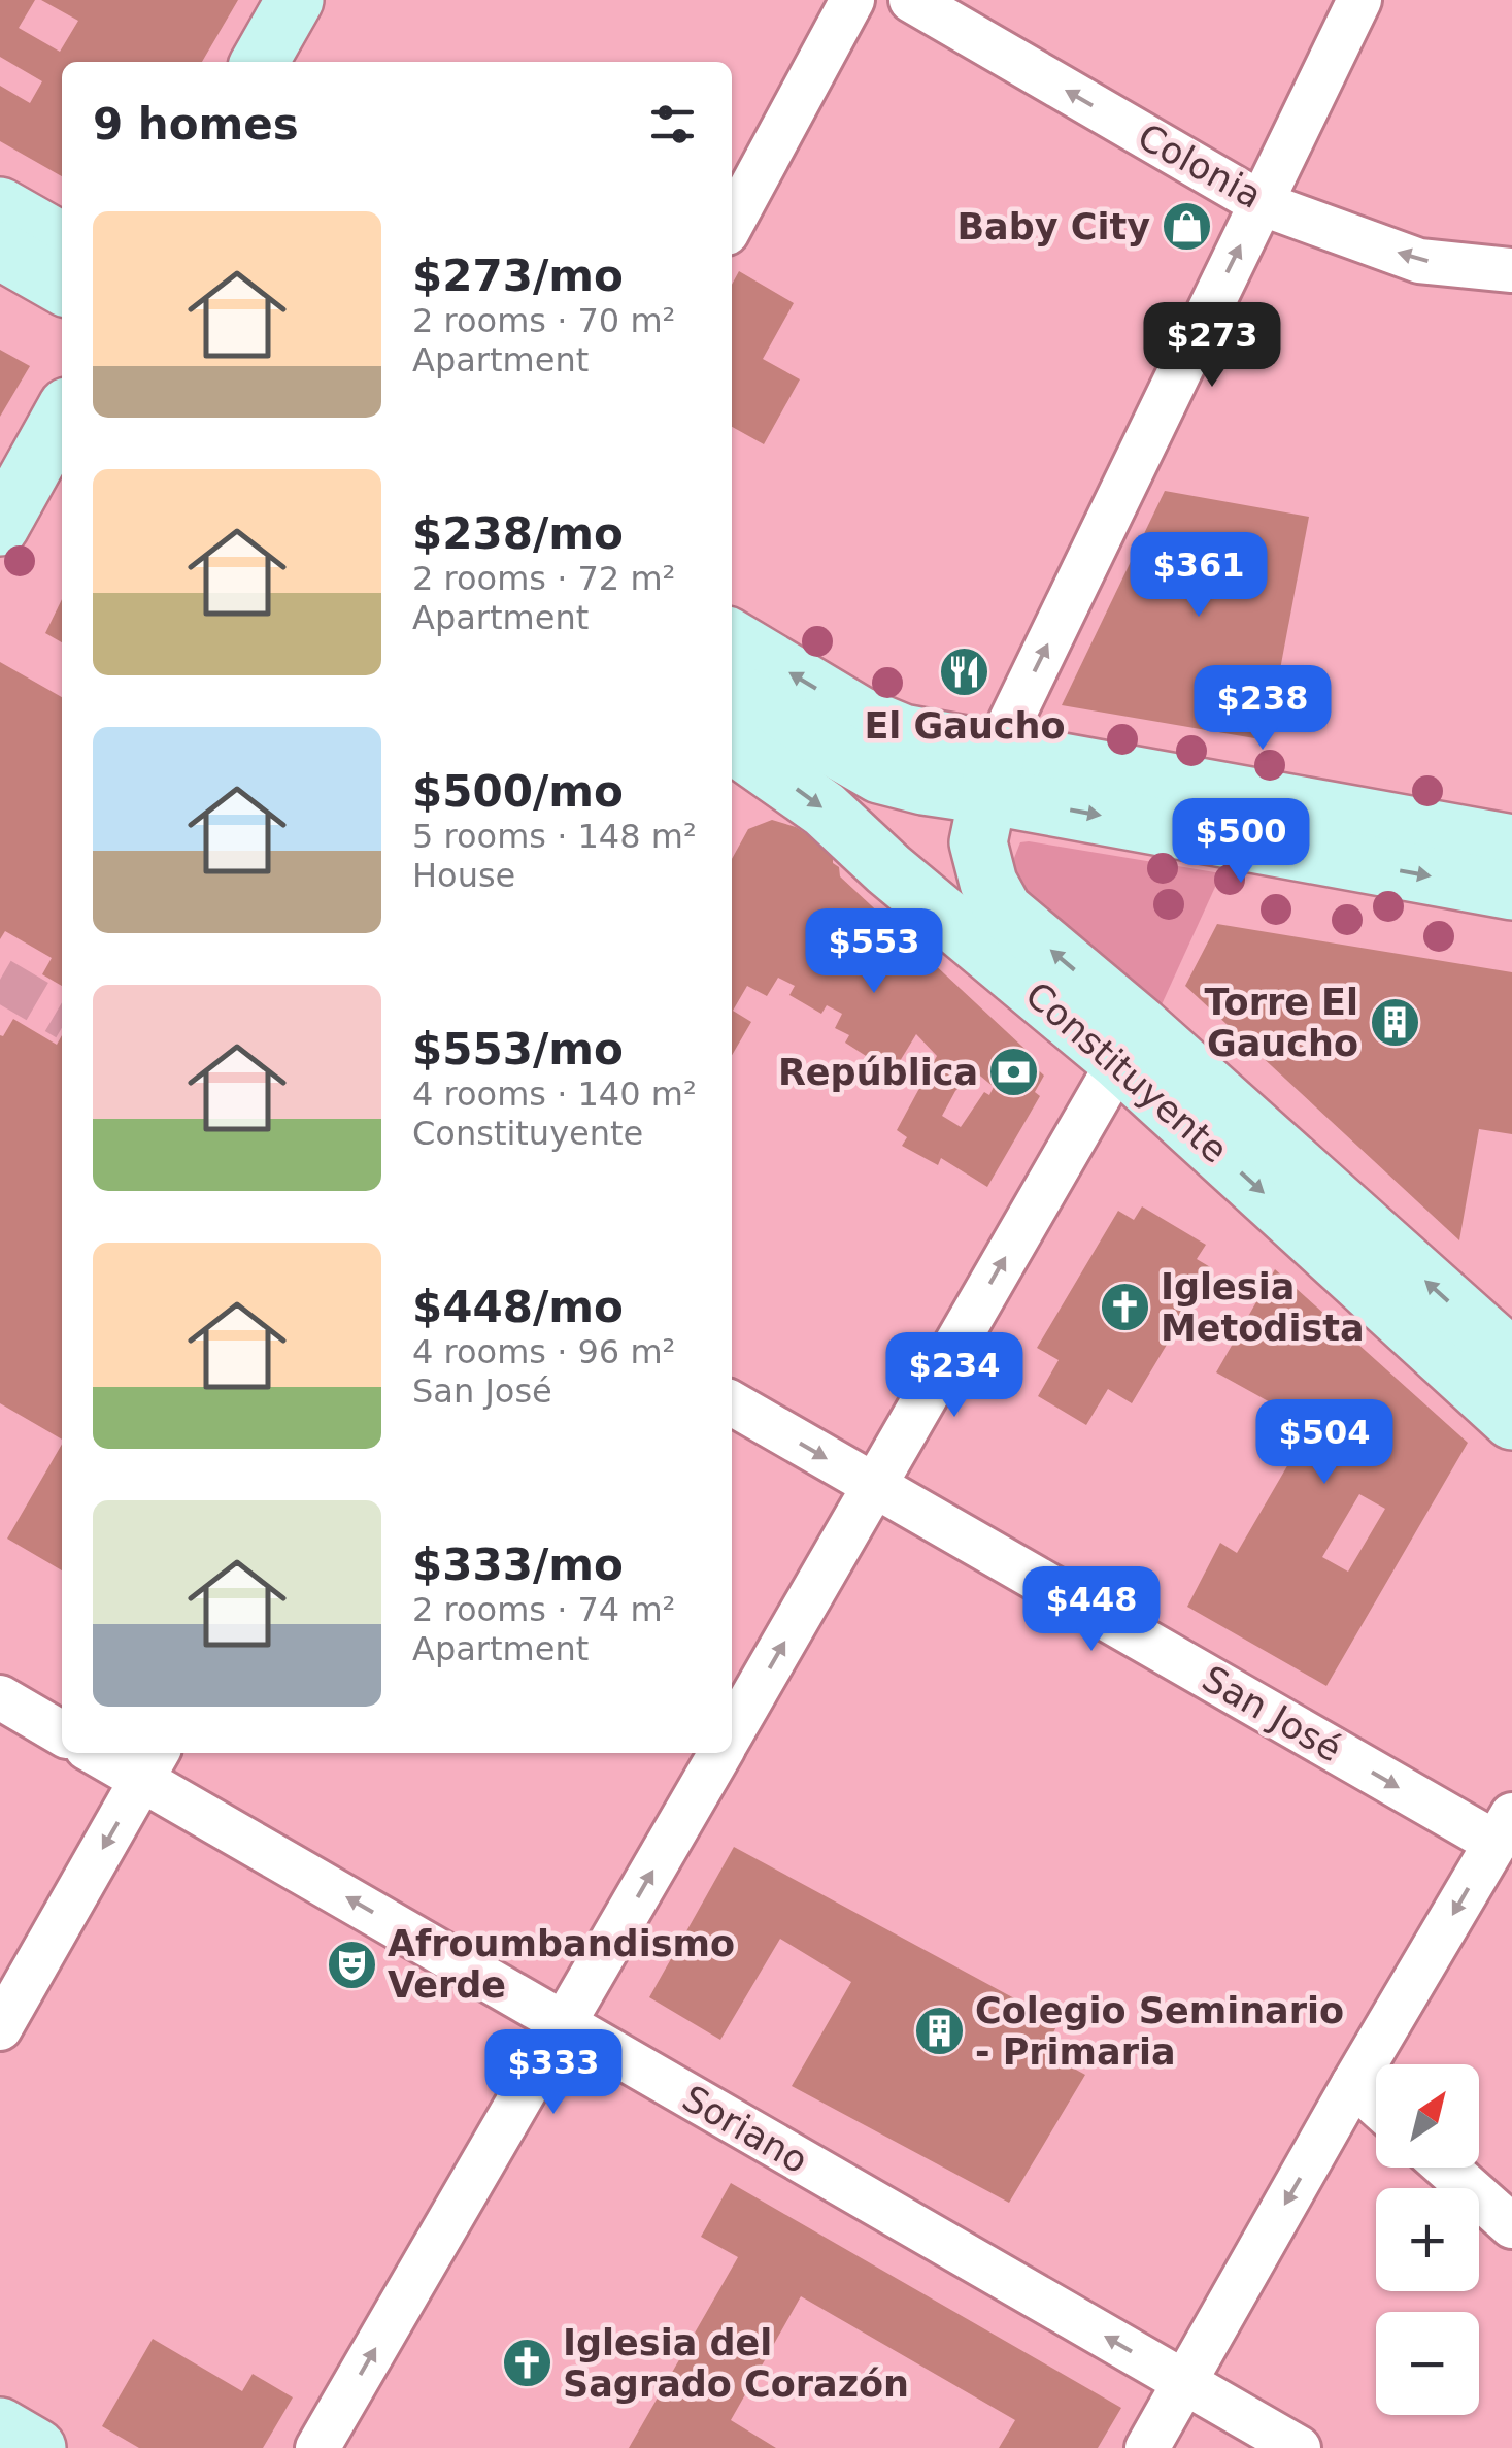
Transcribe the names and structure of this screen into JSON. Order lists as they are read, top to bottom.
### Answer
{
  "streets": {
    "street": [
      "Colonia",
      "Constituyente",
      "San José",
      "Soriano"
    ]
  },
  "one_way": ["Colonia", "San José", "Soriano"],
  "places": {
    "shop": ["Baby City"],
    "restaurant": ["El Gaucho"],
    "building": ["Torre El Gaucho", "Colegio Seminario - Primaria"],
    "bank": ["República"],
    "church": ["Iglesia Metodista", "Iglesia del Sagrado Corazón"],
    "theatre": ["Afroumbandismo Verde"]
  },
  "north": "top right",
  "page": {
    "heading": "9 homes",
    "list": [
      {
        "name": "$273/mo",
        "note": "2 rooms · 70 m² · Apartment"
      },
      {
        "name": "$238/mo",
        "note": "2 rooms · 72 m² · Apartment"
      },
      {
        "name": "$500/mo",
        "note": "5 rooms · 148 m² · House"
      },
      {
        "name": "$553/mo",
        "note": "4 rooms · 140 m² · Constituyente"
      },
      {
        "name": "$448/mo",
        "note": "4 rooms · 96 m² · San José"
      },
      {
        "name": "$333/mo",
        "note": "2 rooms · 74 m² · Apartment"
      }
    ],
    "price": [
      "$273",
      "$361",
      "$238",
      "$500",
      "$553",
      "$234",
      "$504",
      "$448",
      "$333"
    ],
    "map_buttons": ["+", "−"]
  }
}
